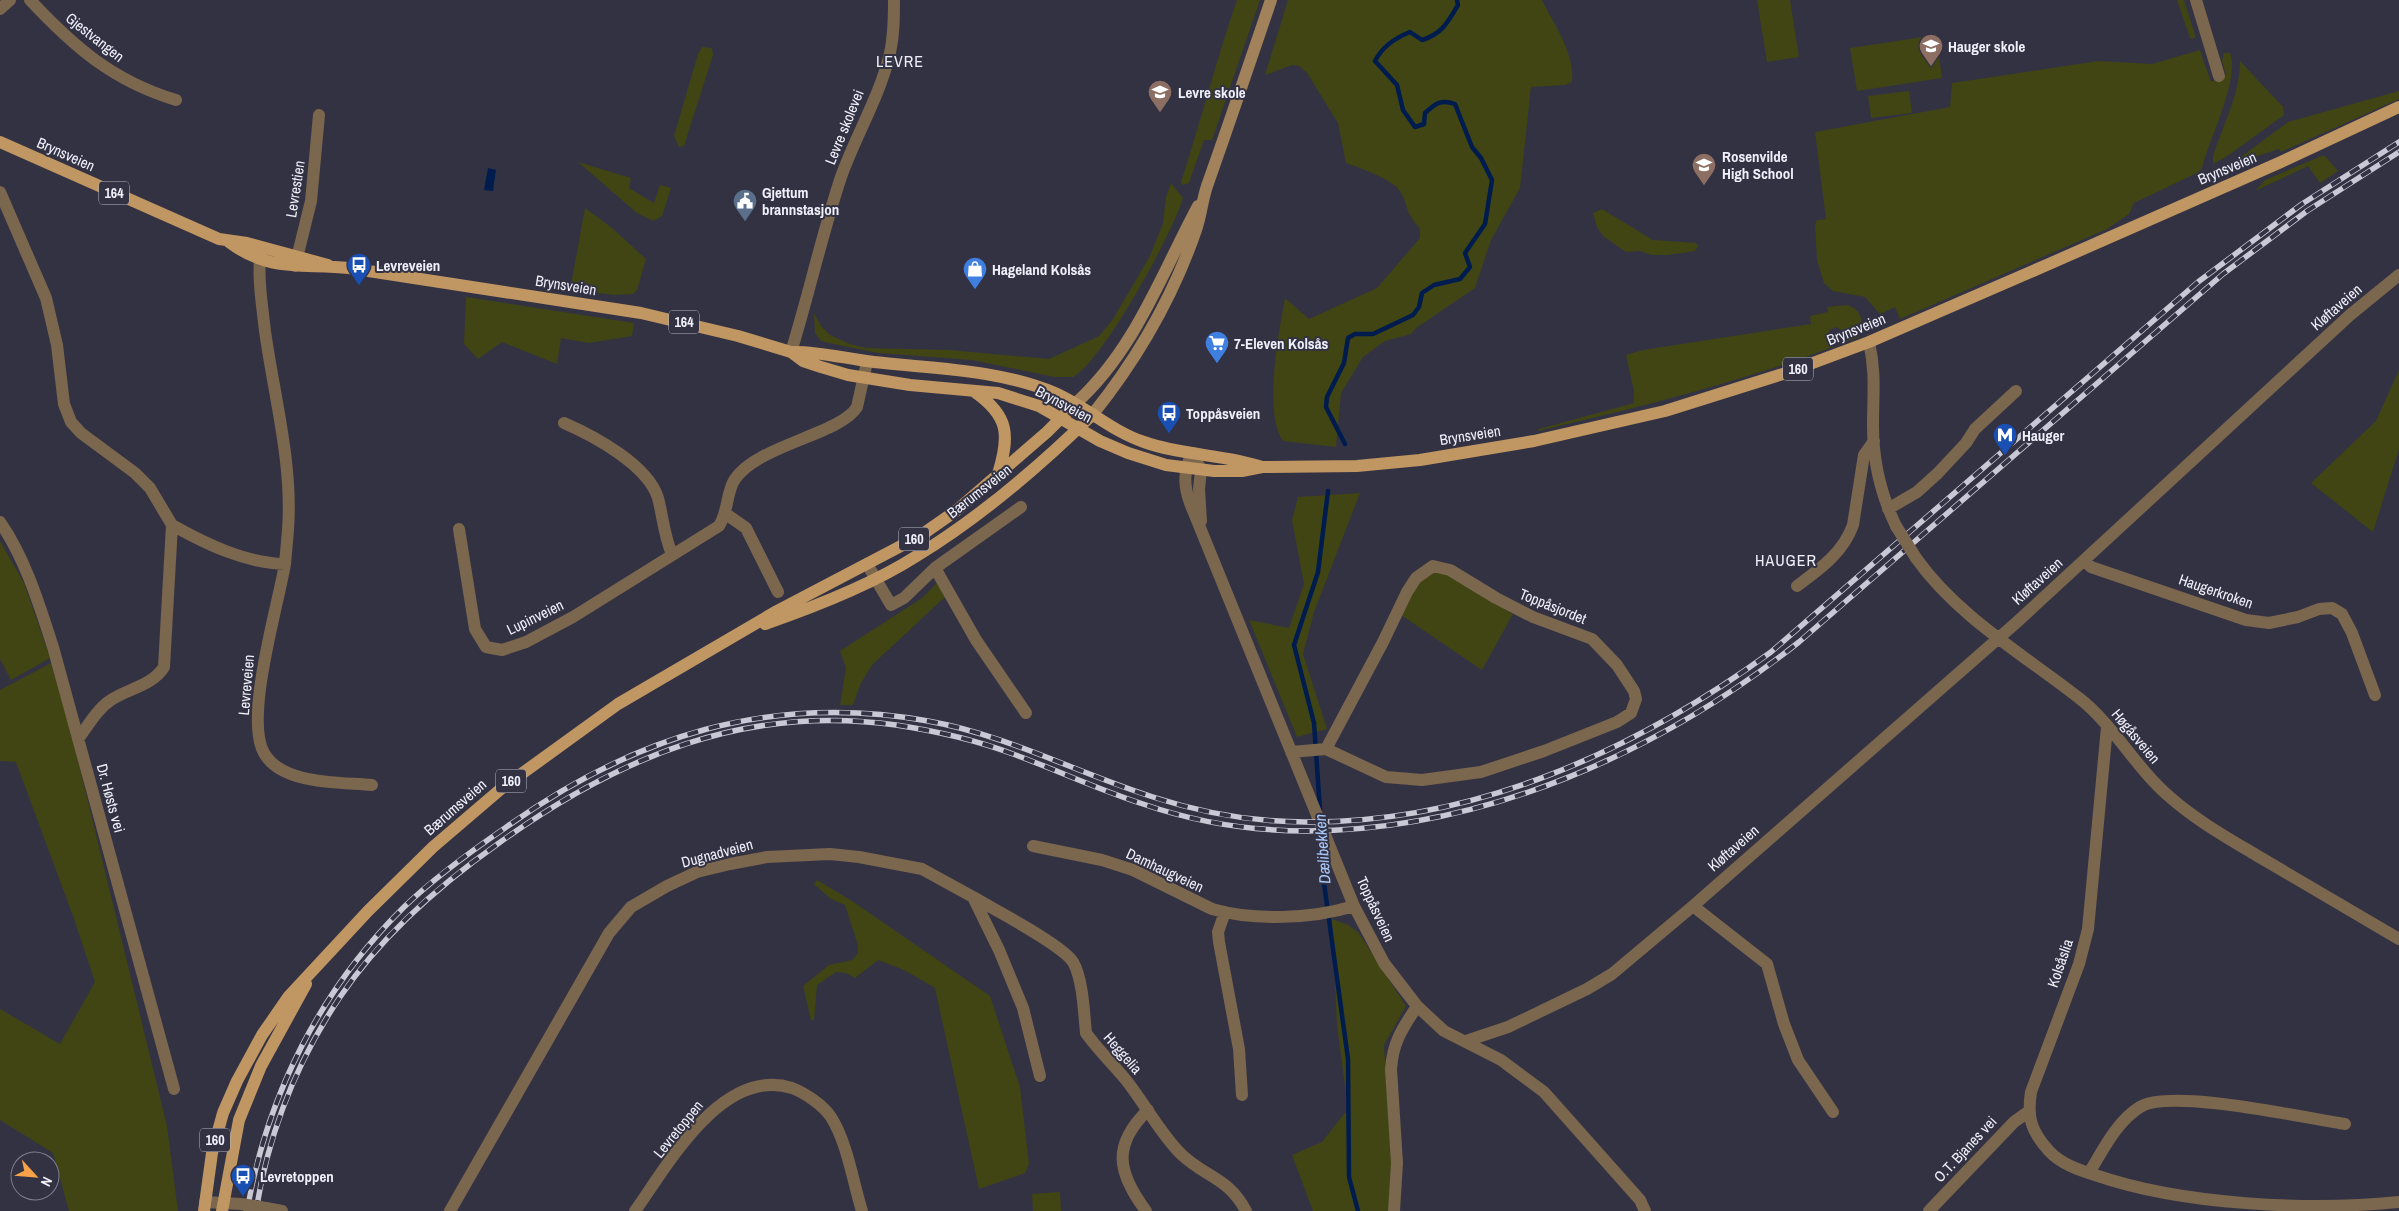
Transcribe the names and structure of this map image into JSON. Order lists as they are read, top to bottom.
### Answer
{
  "streets": {
    "main road": [
      "Brynsveien",
      "164",
      "160",
      "Bærumsveien"
    ],
    "street": [
      "Gjestvangen",
      "Levre skolevei",
      "Levrestien",
      "Kløftaveien",
      "Haugerkroken",
      "Toppåsjordet",
      "Lupinveien",
      "Levreveien",
      "Høgåsveien",
      "Dr. Høsts vei",
      "Dugnadveien",
      "Damhaugveien",
      "Toppåsveien",
      "Kolsåslia",
      "Heggelia",
      "Levretoppen",
      "O.T. Bjanes vei"
    ]
  },
  "crossings": [
    ["Levre skolevei", "Brynsveien"],
    ["Brynsveien", "Levrestien"],
    ["Brynsveien", "160"],
    ["Brynsveien", "Bærumsveien"],
    ["Brynsveien", "Lupinveien"],
    ["Brynsveien", "Levreveien"],
    ["Brynsveien", "Høgåsveien"],
    ["Brynsveien", "Toppåsveien"],
    ["Kløftaveien", "Haugerkroken"],
    ["Kløftaveien", "Høgåsveien"],
    ["Kløftaveien", "Toppåsveien"],
    ["160", "Bærumsveien"],
    ["Toppåsjordet", "Toppåsveien"],
    ["Høgåsveien", "Kolsåslia"],
    ["Dugnadveien", "Heggelia"],
    ["Damhaugveien", "Toppåsveien"],
    ["Kolsåslia", "O.T. Bjanes vei"]
  ],
  "districts": ["LEVRE", "HAUGER"],
  "water": ["Dælibekken"],
  "places": {
    "school or university": ["Hauger skole", "Levre skole", "Rosenvilde High School"],
    "public building": ["Gjettum brannstasjon"],
    "bus stop": ["Levreveien", "Toppåsveien", "Levretoppen"],
    "shop": ["Hageland Kolsås"],
    "supermarket": ["7-Eleven Kolsås"],
    "metro station": ["Hauger"]
  },
  "north": "bottom right"
}
